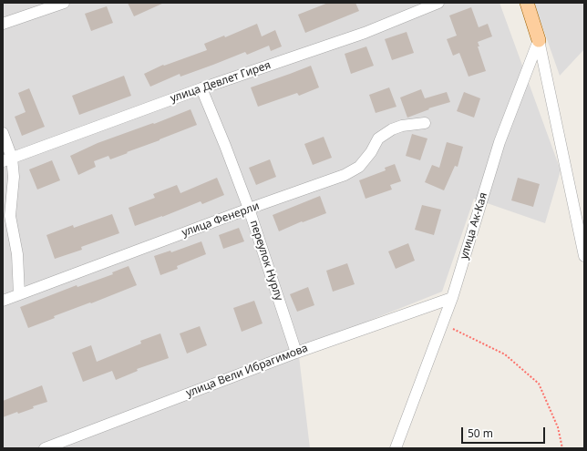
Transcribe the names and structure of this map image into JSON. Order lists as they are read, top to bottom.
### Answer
{
  "streets": {
    "street": [
      "улица Девлет Гирея",
      "улица Фенерли",
      "улица Ак-Кая",
      "переулок Нурлу",
      "улица Вели Ибрагимова"
    ]
  },
  "crossings": [
    ["улица Девлет Гирея", "переулок Нурлу"],
    ["улица Фенерли", "переулок Нурлу"],
    ["улица Ак-Кая", "улица Вели Ибрагимова"],
    ["переулок Нурлу", "улица Вели Ибрагимова"]
  ],
  "scale_bar": "50 m"
}
